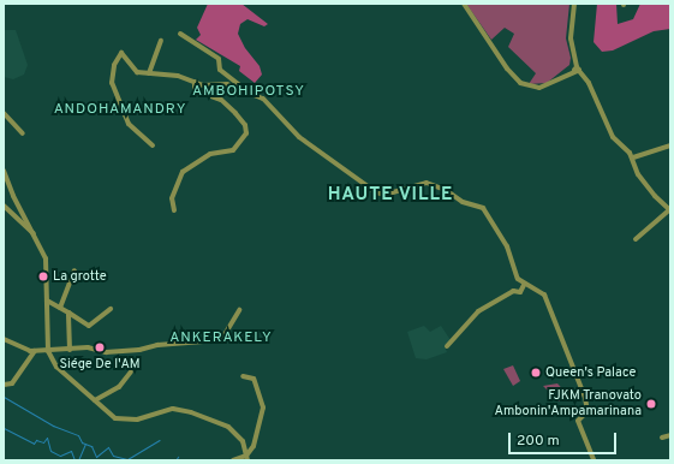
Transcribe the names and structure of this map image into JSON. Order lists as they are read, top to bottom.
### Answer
{
  "districts": [
    "AMBOHIPOTSY",
    "ANDOHAMANDRY",
    "HAUTE VILLE",
    "ANKERAKELY"
  ],
  "places": [
    "La grotte",
    "Siége De l'AM",
    "Queen's Palace",
    "FJKM Tranovato Ambonin'Ampamarinana"
  ],
  "scale_bar": "200 m"
}
